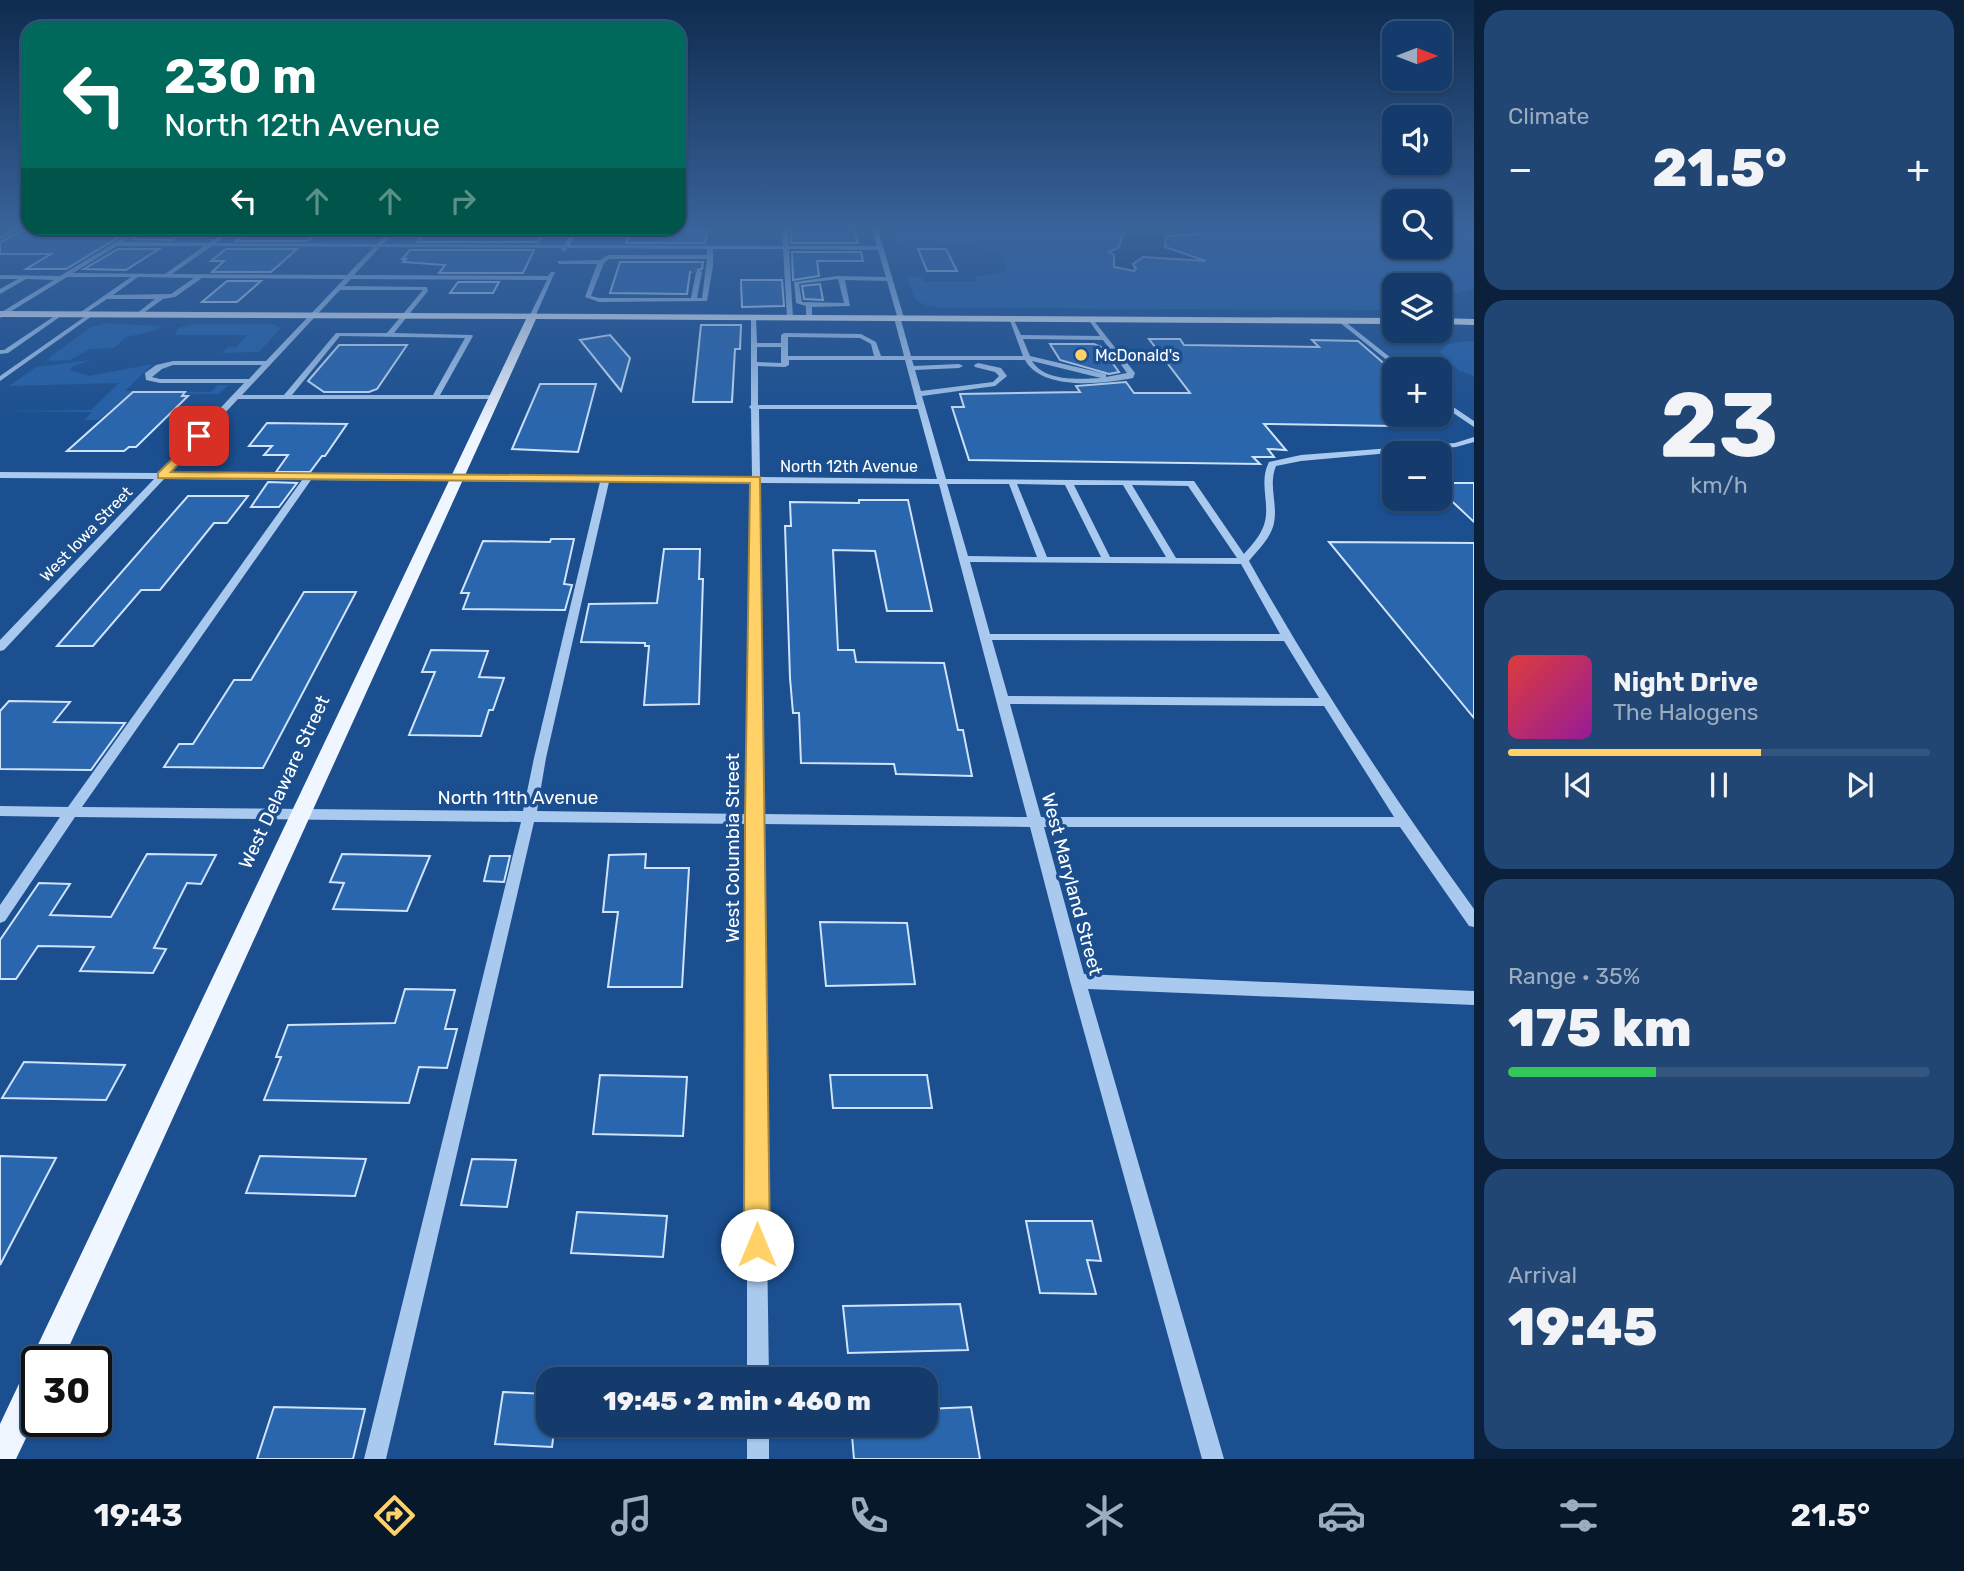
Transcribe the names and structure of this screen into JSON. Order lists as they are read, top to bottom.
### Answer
{
  "streets": {
    "main road": ["West Delaware Street"],
    "street": [
      "North 12th Avenue",
      "West Iowa Street",
      "North 11th Avenue",
      "West Columbia Street",
      "West Maryland Street"
    ]
  },
  "crossings": [
    ["North 12th Avenue", "West Iowa Street"],
    ["North 12th Avenue", "West Delaware Street"],
    ["North 12th Avenue", "West Columbia Street"],
    ["North 12th Avenue", "West Maryland Street"],
    ["West Delaware Street", "North 11th Avenue"],
    ["North 11th Avenue", "West Columbia Street"],
    ["North 11th Avenue", "West Maryland Street"]
  ],
  "places": ["McDonald's"],
  "north": "right",
  "page": {
    "tile": [
      "Climate",
      ["23", "km/h"],
      ["Range · 35%", "175 km"],
      ["Arrival", "19:45"]
    ],
    "map_buttons": ["+", "−"],
    "turn": ["230 m", "North 12th Avenue"],
    "heat": ["−", "21.5°", "+"],
    "song": ["Night Drive", "The Halogens"],
    "limit": "30",
    "trip": "19:45 · 2 min · 460 m",
    "tabs": ["19:43", "21.5°"]
  }
}
